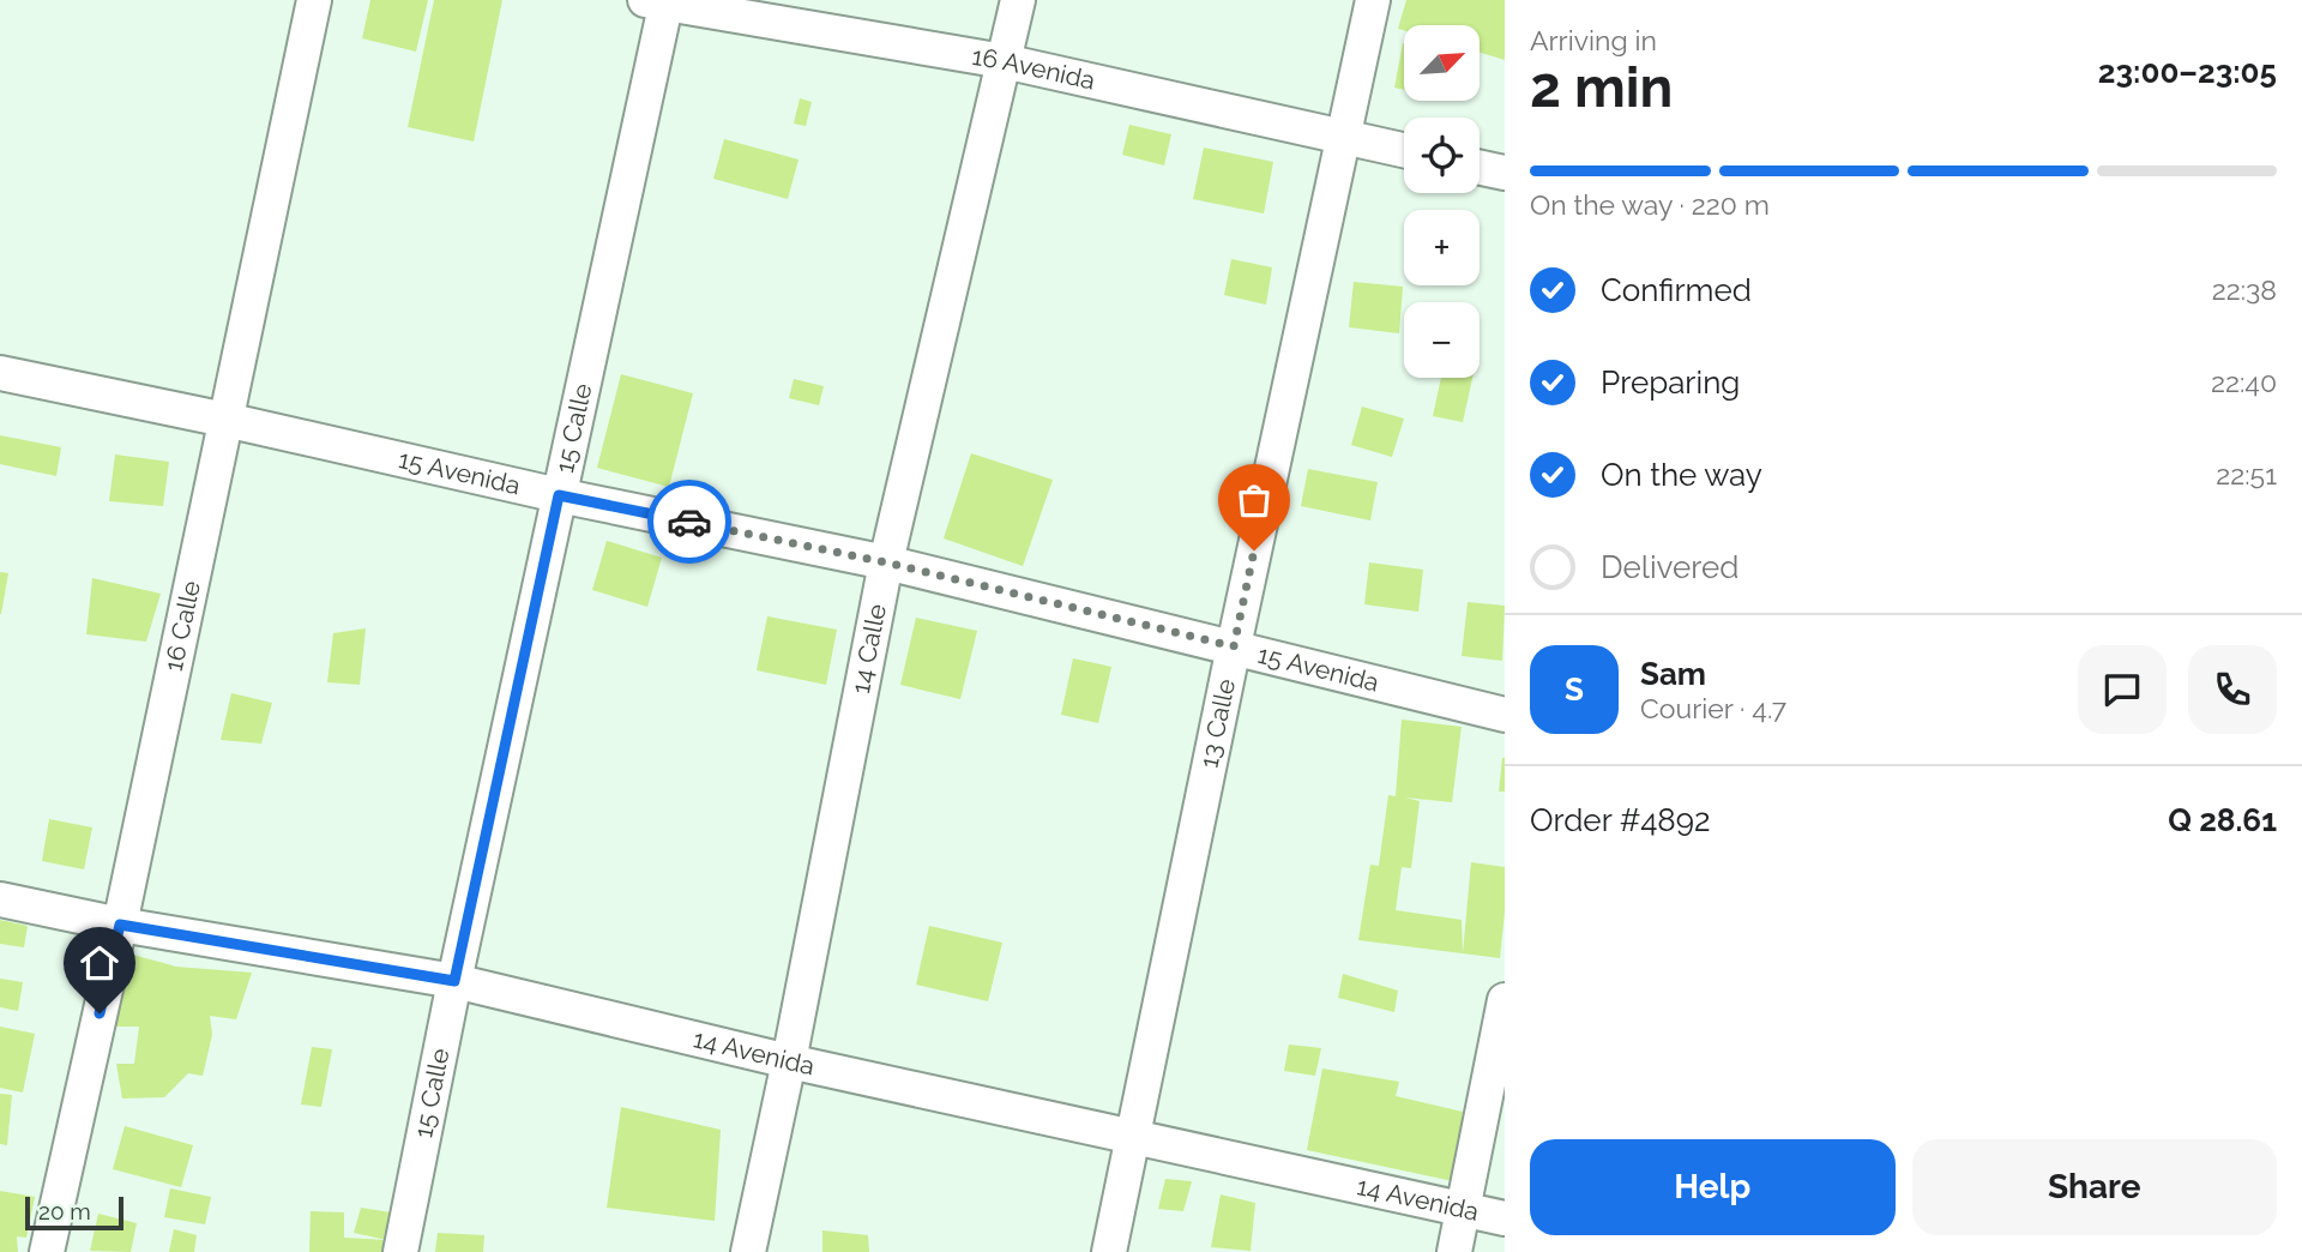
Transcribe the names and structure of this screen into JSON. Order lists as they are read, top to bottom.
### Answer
{
  "streets": {
    "street": [
      "16 Avenida",
      "15 Calle",
      "15 Avenida",
      "16 Calle",
      "14 Calle",
      "13 Calle",
      "14 Avenida"
    ]
  },
  "crossings": [
    ["16 Avenida", "15 Calle"],
    ["16 Avenida", "14 Calle"],
    ["16 Avenida", "13 Calle"],
    ["15 Calle", "15 Avenida"],
    ["15 Calle", "14 Avenida"],
    ["15 Avenida", "16 Calle"],
    ["15 Avenida", "14 Calle"],
    ["15 Avenida", "13 Calle"],
    ["16 Calle", "14 Avenida"],
    ["14 Calle", "14 Avenida"],
    ["13 Calle", "14 Avenida"]
  ],
  "scale_bar": "20 m",
  "north": "top right",
  "page": {
    "heading": ["2 min", "Arriving in", "23:00–23:05"],
    "panel": [
      "Sam",
      "Courier · 4.7",
      "Order #4892",
      "Q 28.61"
    ],
    "map_buttons": ["+", "−"],
    "bar": "On the way · 220 m",
    "list": [
      ["Confirmed", "22:38"],
      ["Preparing", "22:40"],
      ["On the way", "22:51"],
      "Delivered"
    ],
    "round": "S",
    "buttons": ["Help", "Share"],
    "scale": "20 m"
  }
}
